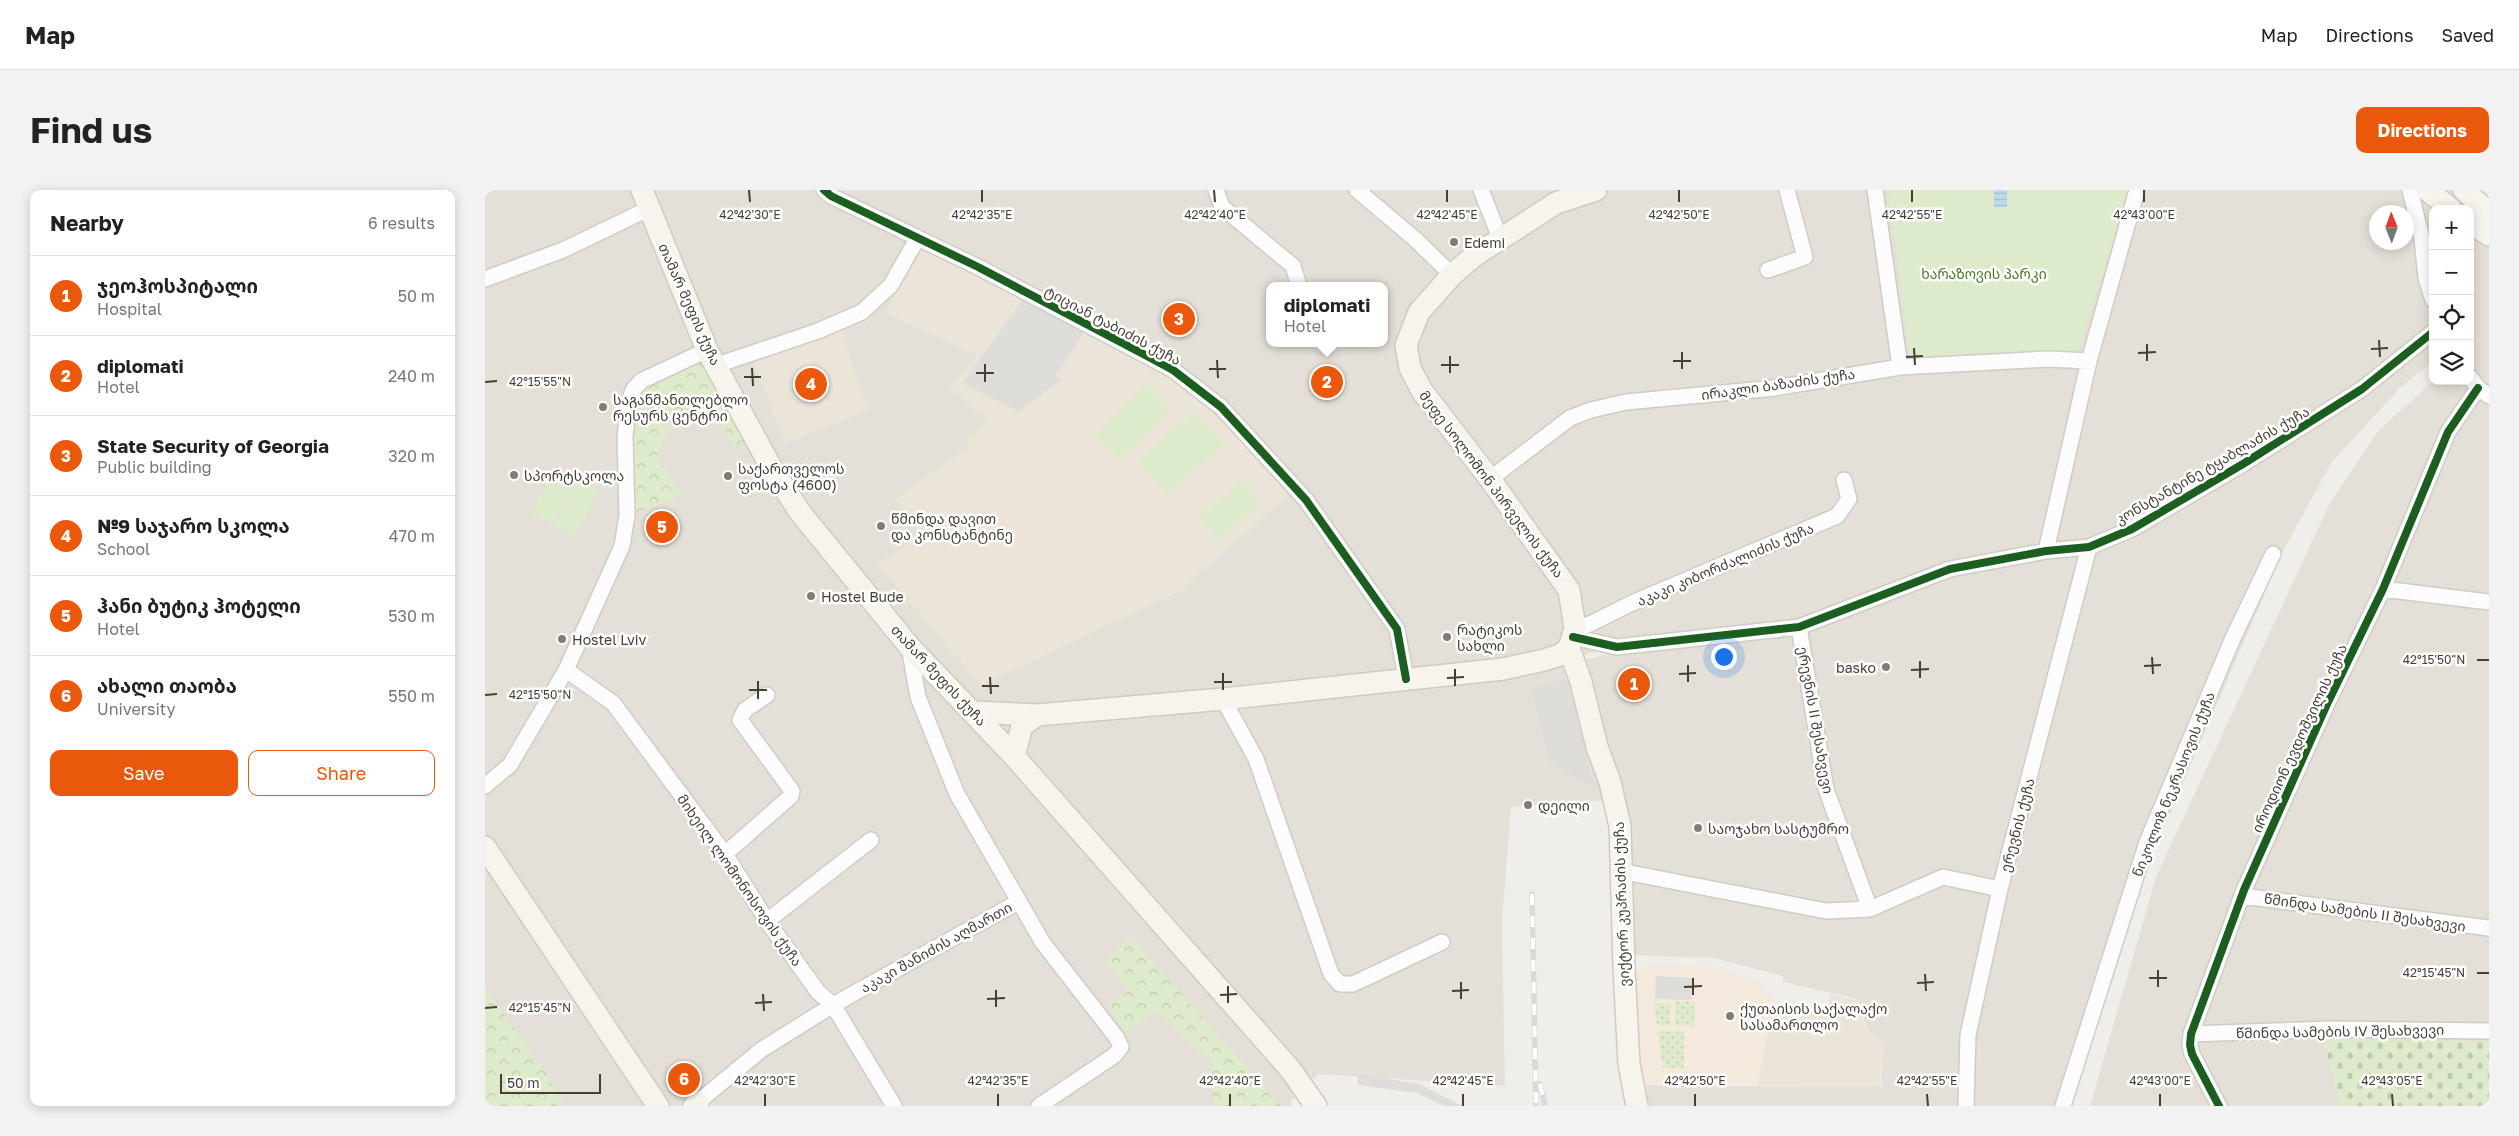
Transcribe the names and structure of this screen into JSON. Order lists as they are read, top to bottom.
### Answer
{
  "streets": {
    "main road": ["თამარ მეფის ქუჩა", "მეფე სოლომონ პირველის ქუჩა", "ვიქტორ კუპრაძის ქუჩა"],
    "street": [
      "ტიციან ტაბიძის ქუჩა",
      "ირაკლი ბაზაძის ქუჩა",
      "კონსტანტინე ტყაბლაძის ქუჩა",
      "აკაკი კიბორძალიძის ქუჩა",
      "ერევნის II შესახვევი",
      "იროდიონ ევდოშვილის ქუჩა",
      "ნიკოლოზ ნეკრასოვის ქუჩა",
      "ერევნის ქუჩა",
      "მიხეილ ლომონოსოვის ქუჩა",
      "წმინდა სამების II შესახვევი",
      "აკაკი შანიძის აღმართი",
      "წმინდა სამების IV შესახვევი"
    ]
  },
  "crossings": [
    ["თამარ მეფის ქუჩა", "აკაკი შანიძის აღმართი"],
    ["ირაკლი ბაზაძის ქუჩა", "მეფე სოლომონ პირველის ქუჩა"],
    ["კონსტანტინე ტყაბლაძის ქუჩა", "მეფე სოლომონ პირველის ქუჩა"],
    ["კონსტანტინე ტყაბლაძის ქუჩა", "აკაკი კიბორძალიძის ქუჩა"],
    ["კონსტანტინე ტყაბლაძის ქუჩა", "ერევნის II შესახვევი"],
    ["კონსტანტინე ტყაბლაძის ქუჩა", "ერევნის ქუჩა"],
    ["კონსტანტინე ტყაბლაძის ქუჩა", "ვიქტორ კუპრაძის ქუჩა"],
    ["მეფე სოლომონ პირველის ქუჩა", "აკაკი კიბორძალიძის ქუჩა"],
    ["მეფე სოლომონ პირველის ქუჩა", "ვიქტორ კუპრაძის ქუჩა"],
    ["აკაკი კიბორძალიძის ქუჩა", "ვიქტორ კუპრაძის ქუჩა"],
    ["იროდიონ ევდოშვილის ქუჩა", "წმინდა სამების II შესახვევი"],
    ["იროდიონ ევდოშვილის ქუჩა", "წმინდა სამების IV შესახვევი"],
    ["მიხეილ ლომონოსოვის ქუჩა", "აკაკი შანიძის აღმართი"]
  ],
  "parks": ["ხარაზოვის პარკი"],
  "places": [
    "Edemi",
    "საგანმანთლებლო რესურს ცენტრი",
    "სპორტსკოლა",
    "საქართველოს ფოსტა (4600)",
    "წმინდა დავით და კონსტანტინე",
    "Hostel Bude",
    "რატიკოს სახლი",
    "Hostel Lviv",
    "basko",
    "დეილი",
    "საოჯახო სასტუმრო",
    "ქუთაისის საქალაქო სასამართლო"
  ],
  "scale_bar": "50 m",
  "north": "top",
  "page": {
    "header": "Map",
    "nav": ["Map", "Directions", "Saved"],
    "buttons": [
      "Directions",
      ["Save", "Share"]
    ],
    "title": "Find us",
    "heading": ["Nearby", "6 results"],
    "map_buttons": ["+", "−"],
    "list": [
      {
        "mark": "1",
        "name": "ჯეოჰოსპიტალი",
        "note": "Hospital",
        "value": "50 m"
      },
      {
        "mark": "2",
        "name": "diplomati",
        "note": "Hotel",
        "value": "240 m"
      },
      {
        "mark": "3",
        "name": "State Security of Georgia",
        "note": "Public building",
        "value": "320 m"
      },
      {
        "mark": "4",
        "name": "№9 საჯარო სკოლა",
        "note": "School",
        "value": "470 m"
      },
      {
        "mark": "5",
        "name": "ჰანი ბუტიკ ჰოტელი",
        "note": "Hotel",
        "value": "530 m"
      },
      {
        "mark": "6",
        "name": "ახალი თაობა",
        "note": "University",
        "value": "550 m"
      }
    ],
    "popup": ["diplomati", "Hotel"],
    "pins": [
      "3",
      "2",
      "4",
      "5",
      "1",
      "6"
    ],
    "scale": "50 m"
  },
  "coordinates": [
    "42°42'30\"E",
    "42°42'35\"E",
    "42°42'40\"E",
    "42°42'45\"E",
    "42°42'50\"E",
    "42°42'55\"E",
    "42°43'00\"E",
    "42°15'55\"N",
    "42°15'50\"N",
    "42°15'45\"N",
    "42°43'05\"E"
  ]
}
